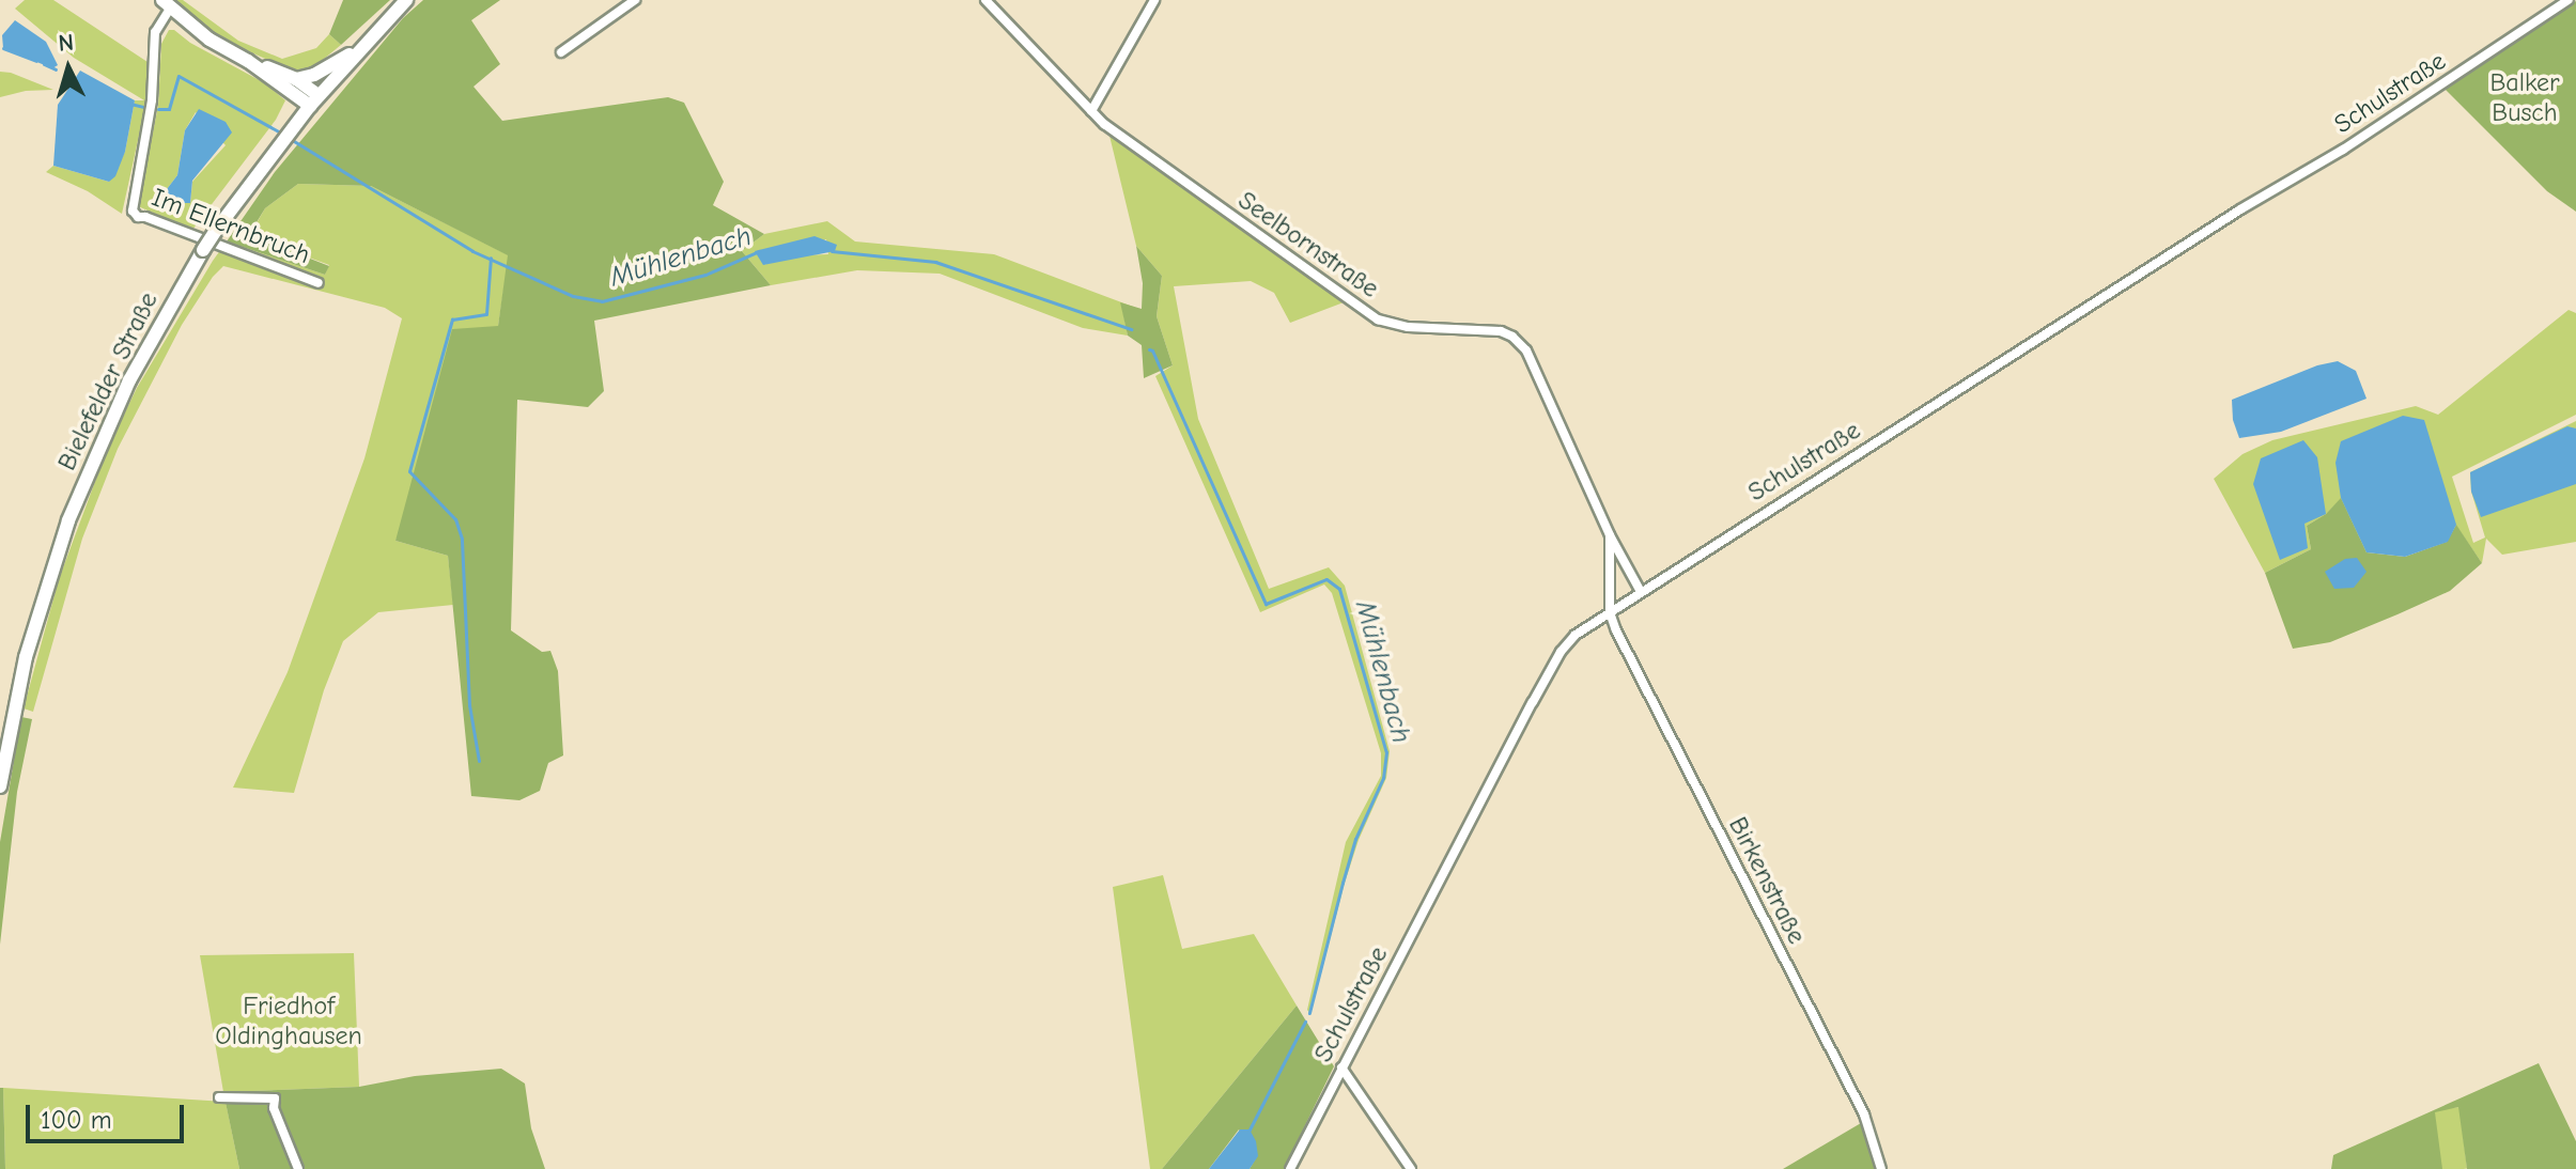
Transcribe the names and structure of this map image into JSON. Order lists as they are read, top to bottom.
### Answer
{
  "streets": {
    "main road": ["Bielefelder Straße"],
    "street": [
      "Schulstraße",
      "Im Ellernbruch",
      "Seelbornstraße",
      "Birkenstraße"
    ]
  },
  "crossings": [
    ["Schulstraße", "Seelbornstraße"],
    ["Schulstraße", "Birkenstraße"],
    ["Seelbornstraße", "Birkenstraße"]
  ],
  "water": ["Mühlenbach"],
  "parks": ["Balker Busch", "Friedhof Oldinghausen"],
  "scale_bar": "100 m",
  "north": "top"
}
